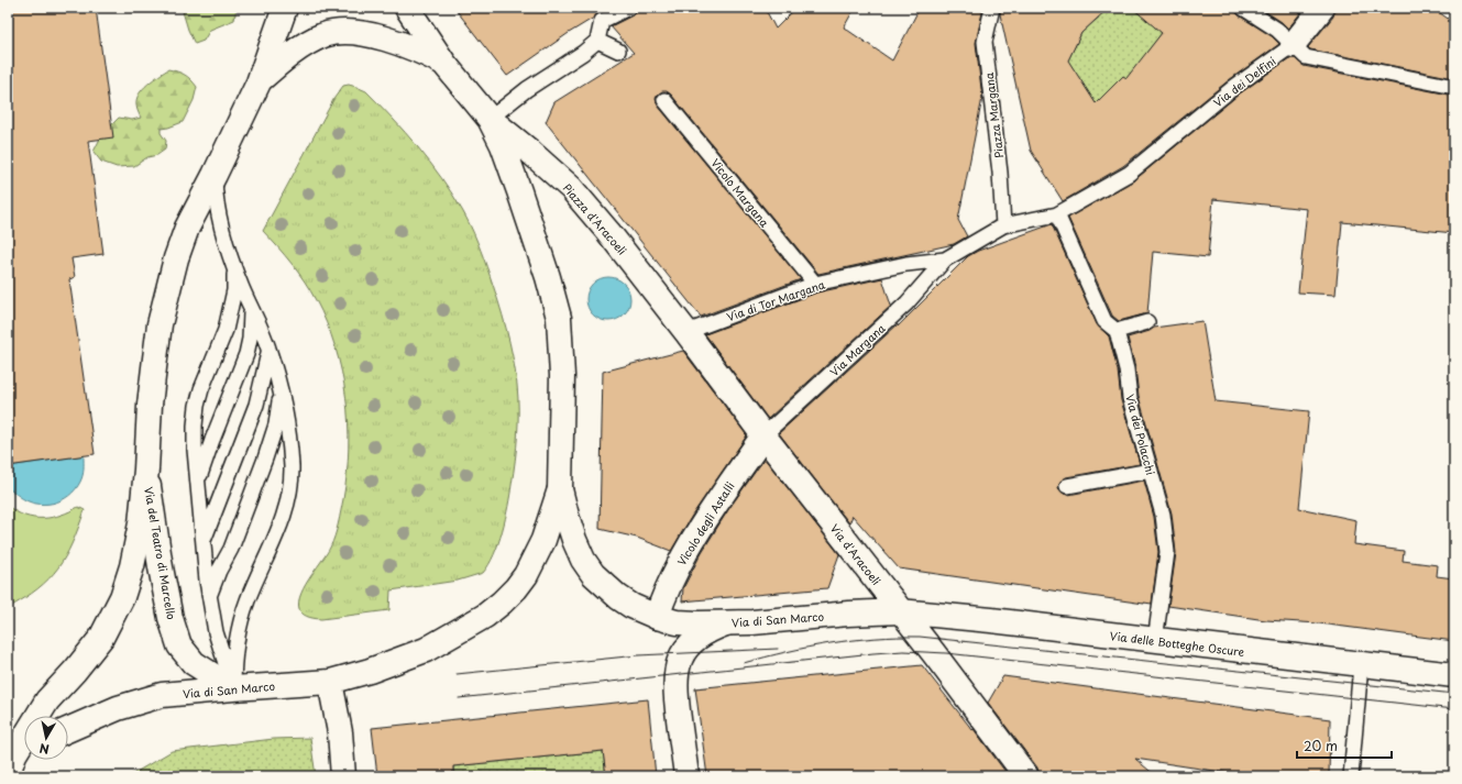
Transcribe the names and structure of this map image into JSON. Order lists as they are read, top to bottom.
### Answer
{
  "streets": {
    "street": [
      "Piazza d'Aracoeli",
      "Vicolo degli Astalli",
      "Via del Teatro di Marcello",
      "Via d'Aracoeli",
      "Via di San Marco",
      "Via delle Botteghe Oscure"
    ],
    "lane": [
      "Via dei Delfini",
      "Piazza Margana",
      "Vicolo Margana",
      "Via di Tor Margana",
      "Via Margana",
      "Via dei Polacchi"
    ]
  },
  "crossings": [
    ["Via dei Delfini", "Via dei Polacchi"],
    ["Vicolo Margana", "Via di Tor Margana"],
    ["Piazza d'Aracoeli", "Via di Tor Margana"],
    ["Piazza d'Aracoeli", "Via del Teatro di Marcello"],
    ["Piazza d'Aracoeli", "Via d'Aracoeli"],
    ["Piazza d'Aracoeli", "Via di San Marco"],
    ["Via di Tor Margana", "Via Margana"],
    ["Via di Tor Margana", "Via d'Aracoeli"],
    ["Via Margana", "Vicolo degli Astalli"],
    ["Via Margana", "Via d'Aracoeli"],
    ["Via dei Polacchi", "Via delle Botteghe Oscure"],
    ["Vicolo degli Astalli", "Via d'Aracoeli"],
    ["Vicolo degli Astalli", "Via di San Marco"],
    ["Via del Teatro di Marcello", "Via di San Marco"],
    ["Via d'Aracoeli", "Via di San Marco"],
    ["Via d'Aracoeli", "Via delle Botteghe Oscure"],
    ["Via di San Marco", "Via delle Botteghe Oscure"]
  ],
  "scale_bar": "20 m",
  "north": "bottom"
}
